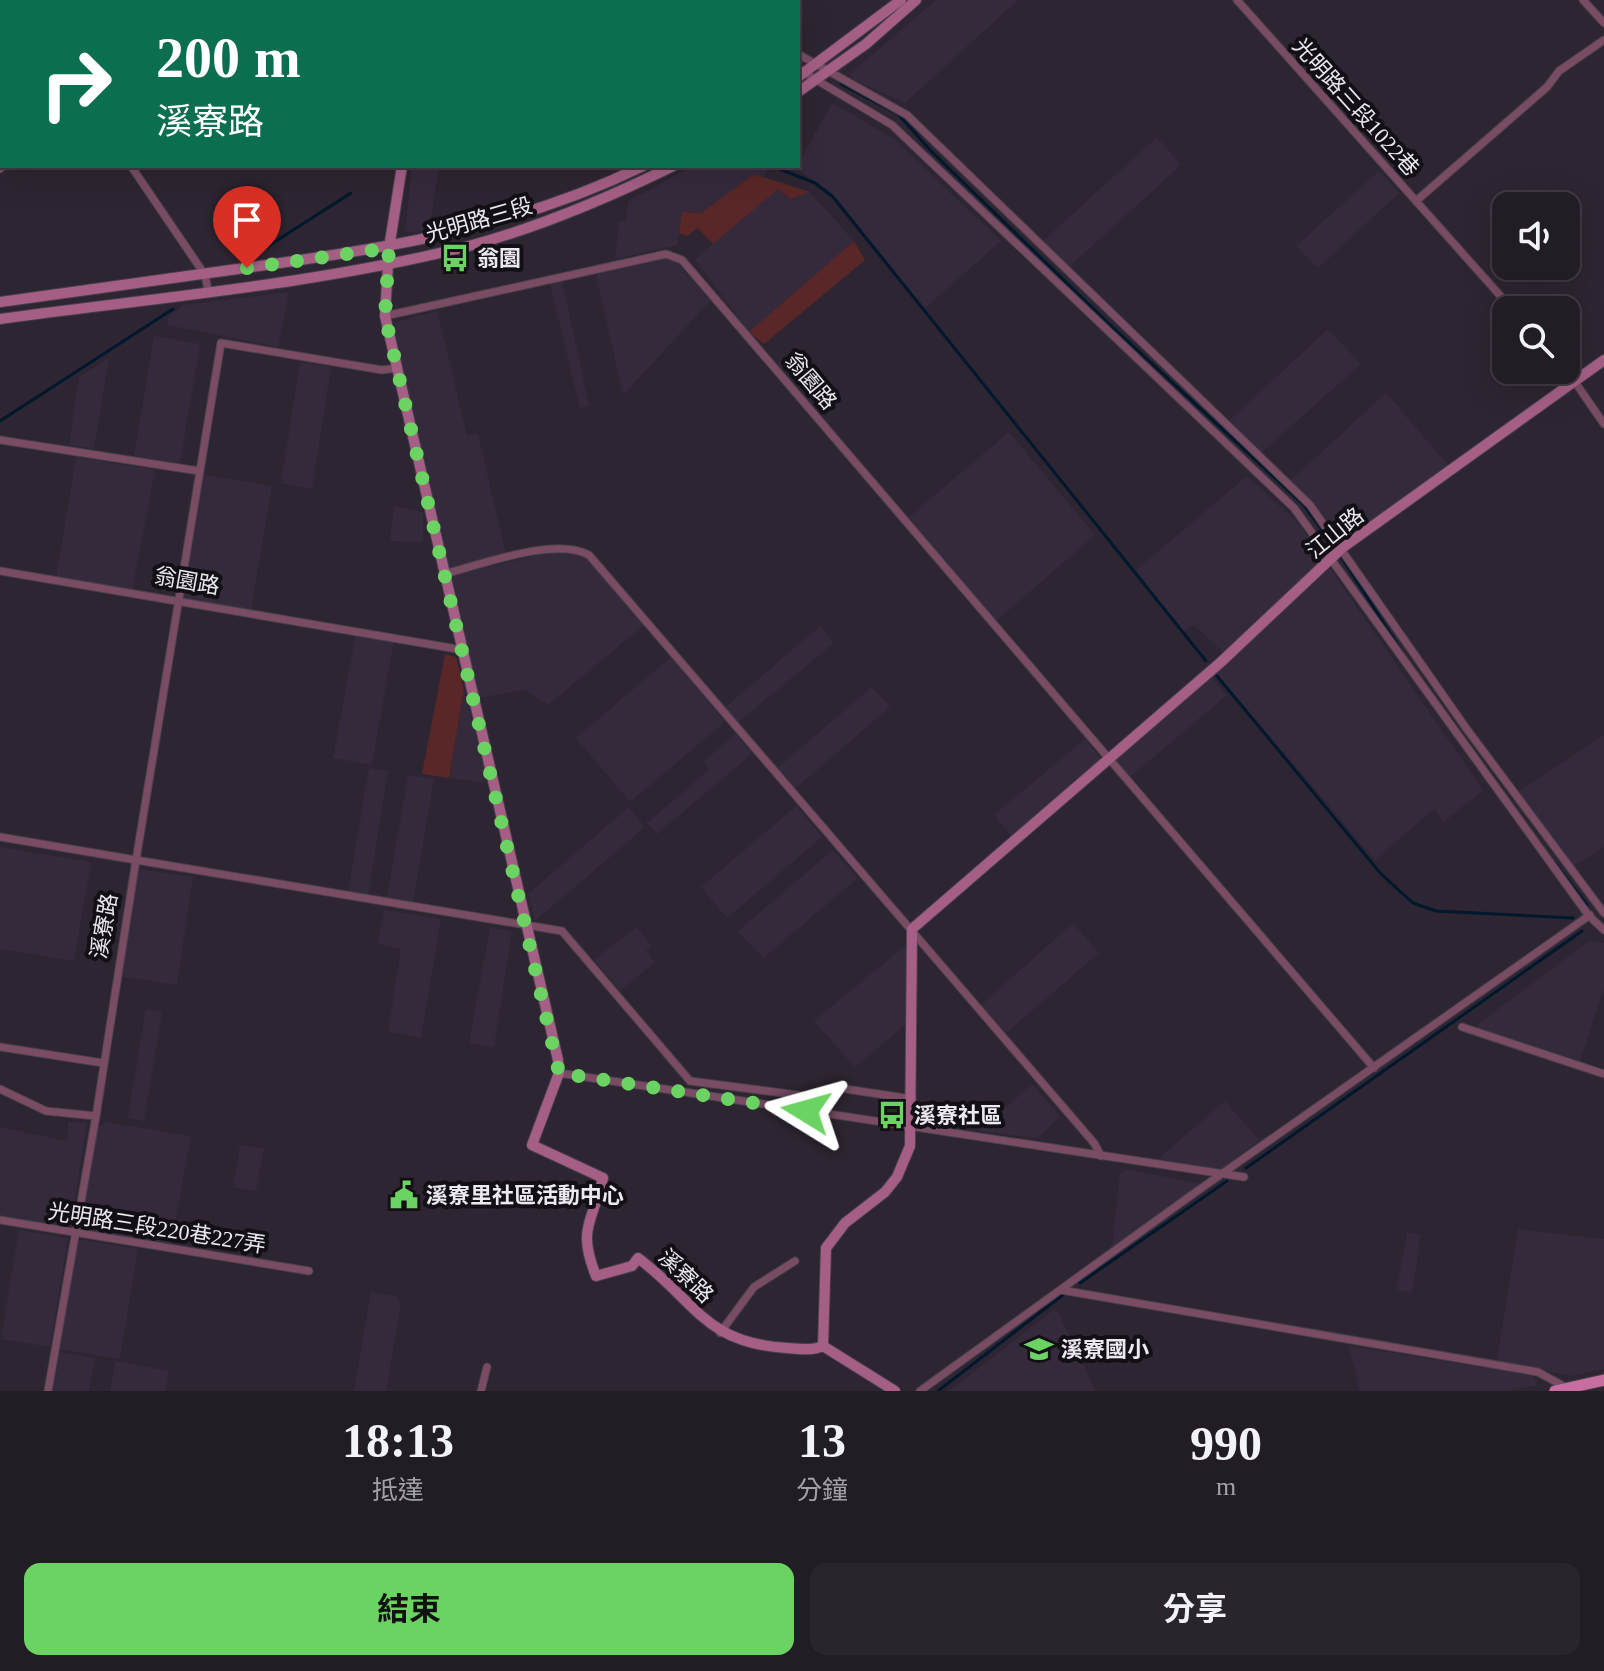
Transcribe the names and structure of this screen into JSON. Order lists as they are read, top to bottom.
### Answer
{
  "streets": {
    "street": [
      "光明路三段1022巷",
      "光明路三段",
      "翁園路",
      "江山路",
      "溪寮路",
      "光明路三段220巷227弄"
    ]
  },
  "crossings": [
    ["翁園路", "江山路"],
    ["翁園路", "溪寮路"],
    ["溪寮路", "光明路三段220巷227弄"]
  ],
  "places": {
    "bus stop": ["翁園", "溪寮社區"],
    "public building": ["溪寮里社區活動中心"],
    "school or university": ["溪寮國小"]
  },
  "page": {
    "turn": ["200 m", "溪寮路"],
    "eta": [
      "18:13",
      "抵達",
      "13",
      "分鐘",
      "990",
      "m"
    ],
    "buttons": ["結束", "分享"]
  }
}
